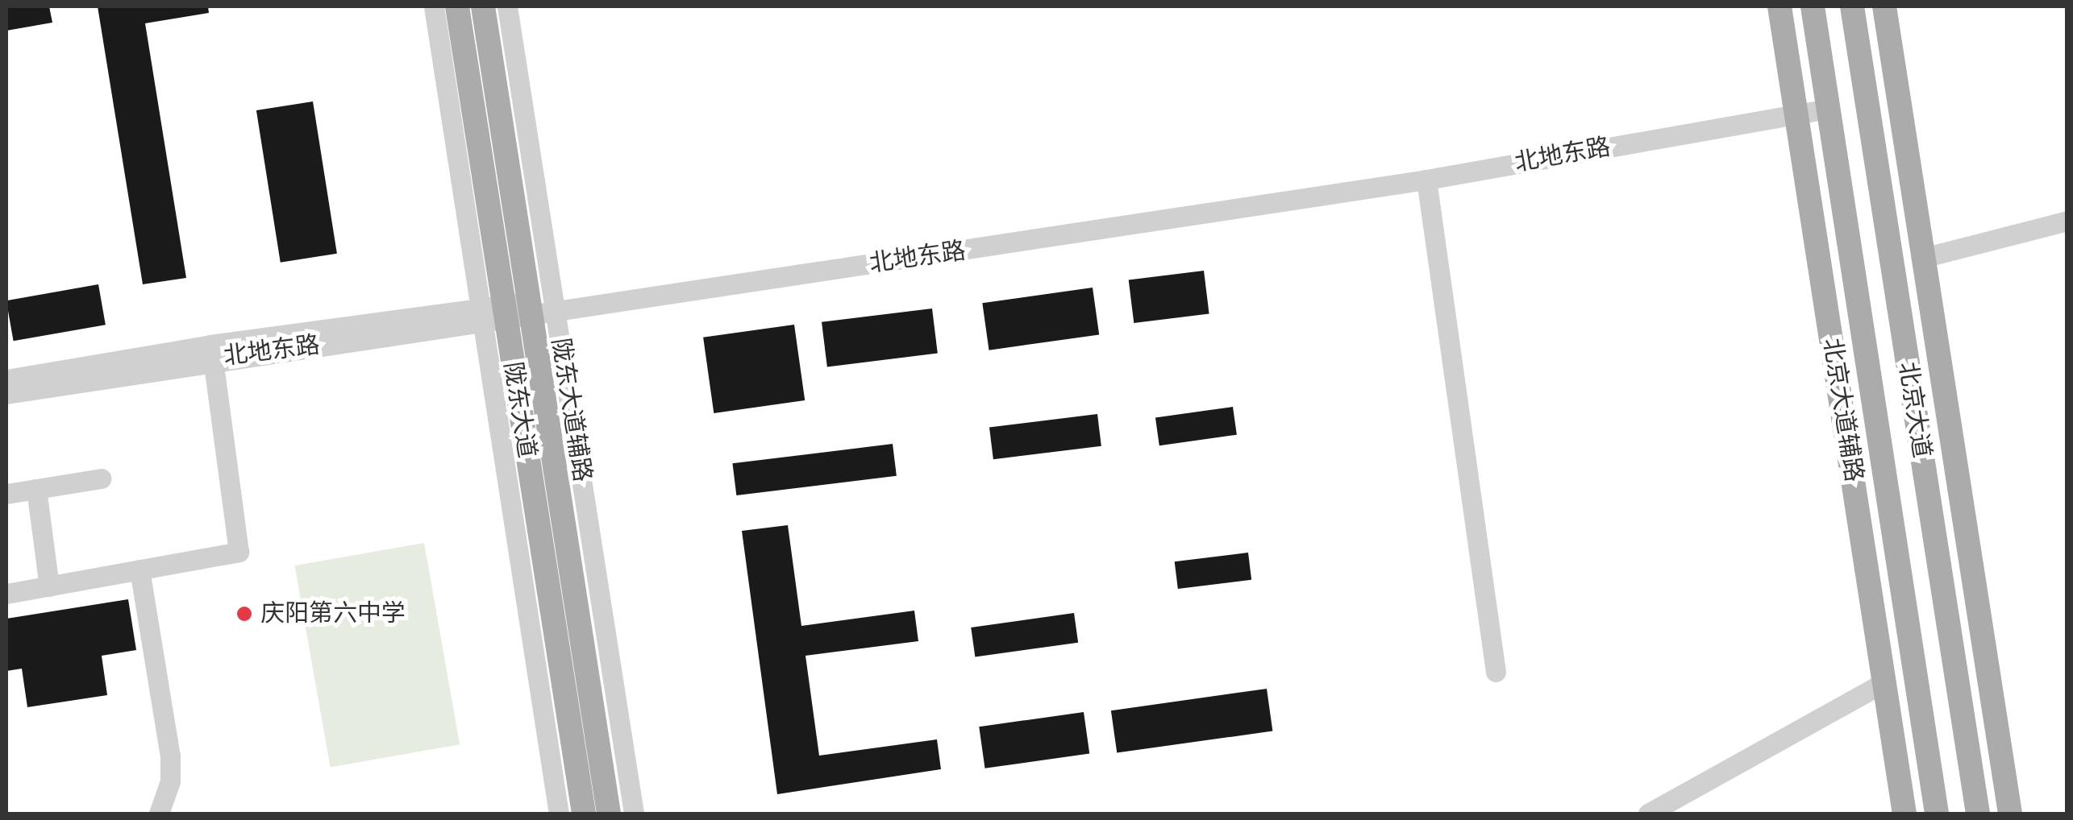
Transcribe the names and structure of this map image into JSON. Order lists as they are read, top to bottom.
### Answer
{
  "streets": {
    "main road": ["陇东大道", "北京大道辅路", "北京大道"],
    "street": ["北地东路", "陇东大道辅路"]
  },
  "crossings": [
    ["北地东路", "陇东大道"],
    ["北地东路", "陇东大道辅路"],
    ["北地东路", "北京大道辅路"],
    ["北地东路", "北京大道"],
    ["陇东大道", "陇东大道辅路"]
  ],
  "places": ["庆阳第六中学"]
}
